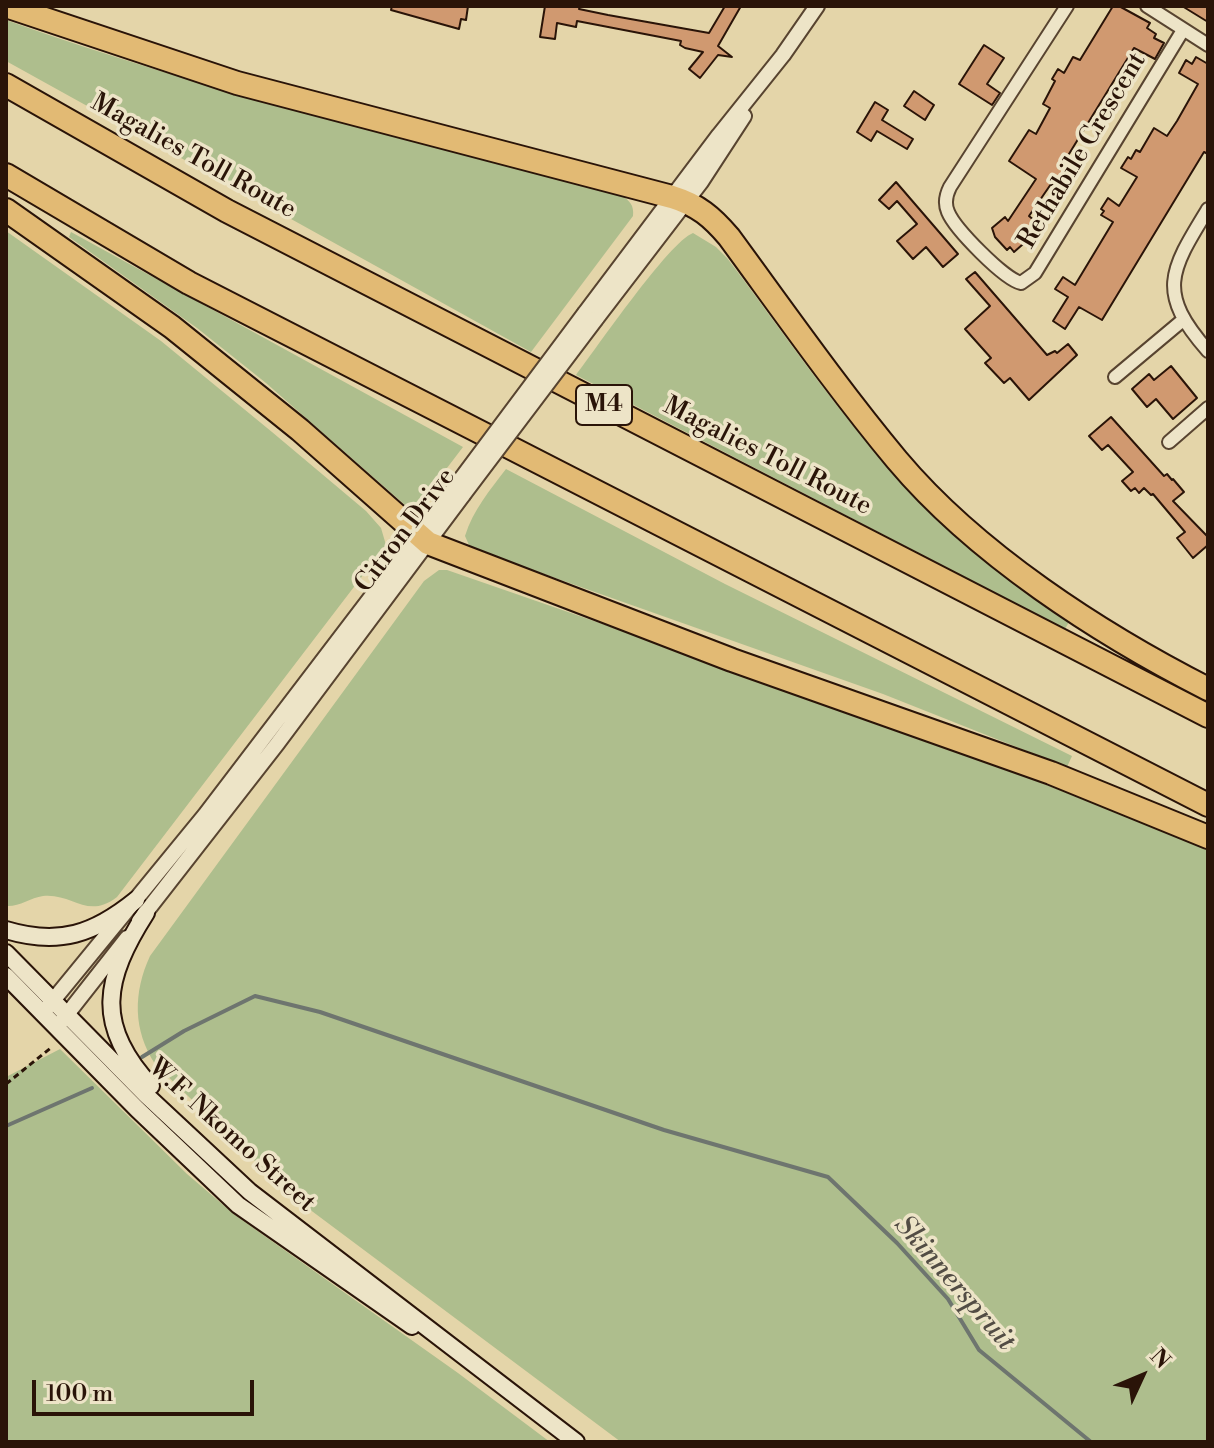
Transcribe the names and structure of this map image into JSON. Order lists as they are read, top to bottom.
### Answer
{
  "streets": {
    "highway": ["Magalies Toll Route", "M4"],
    "main road": ["W.F. Nkomo Street"],
    "street": ["Rethabile Crescent", "Citron Drive"]
  },
  "crossings": [
    ["Citron Drive", "W.F. Nkomo Street"]
  ],
  "water": ["Skinnerspruit"],
  "scale_bar": "100 m",
  "north": "top right"
}
